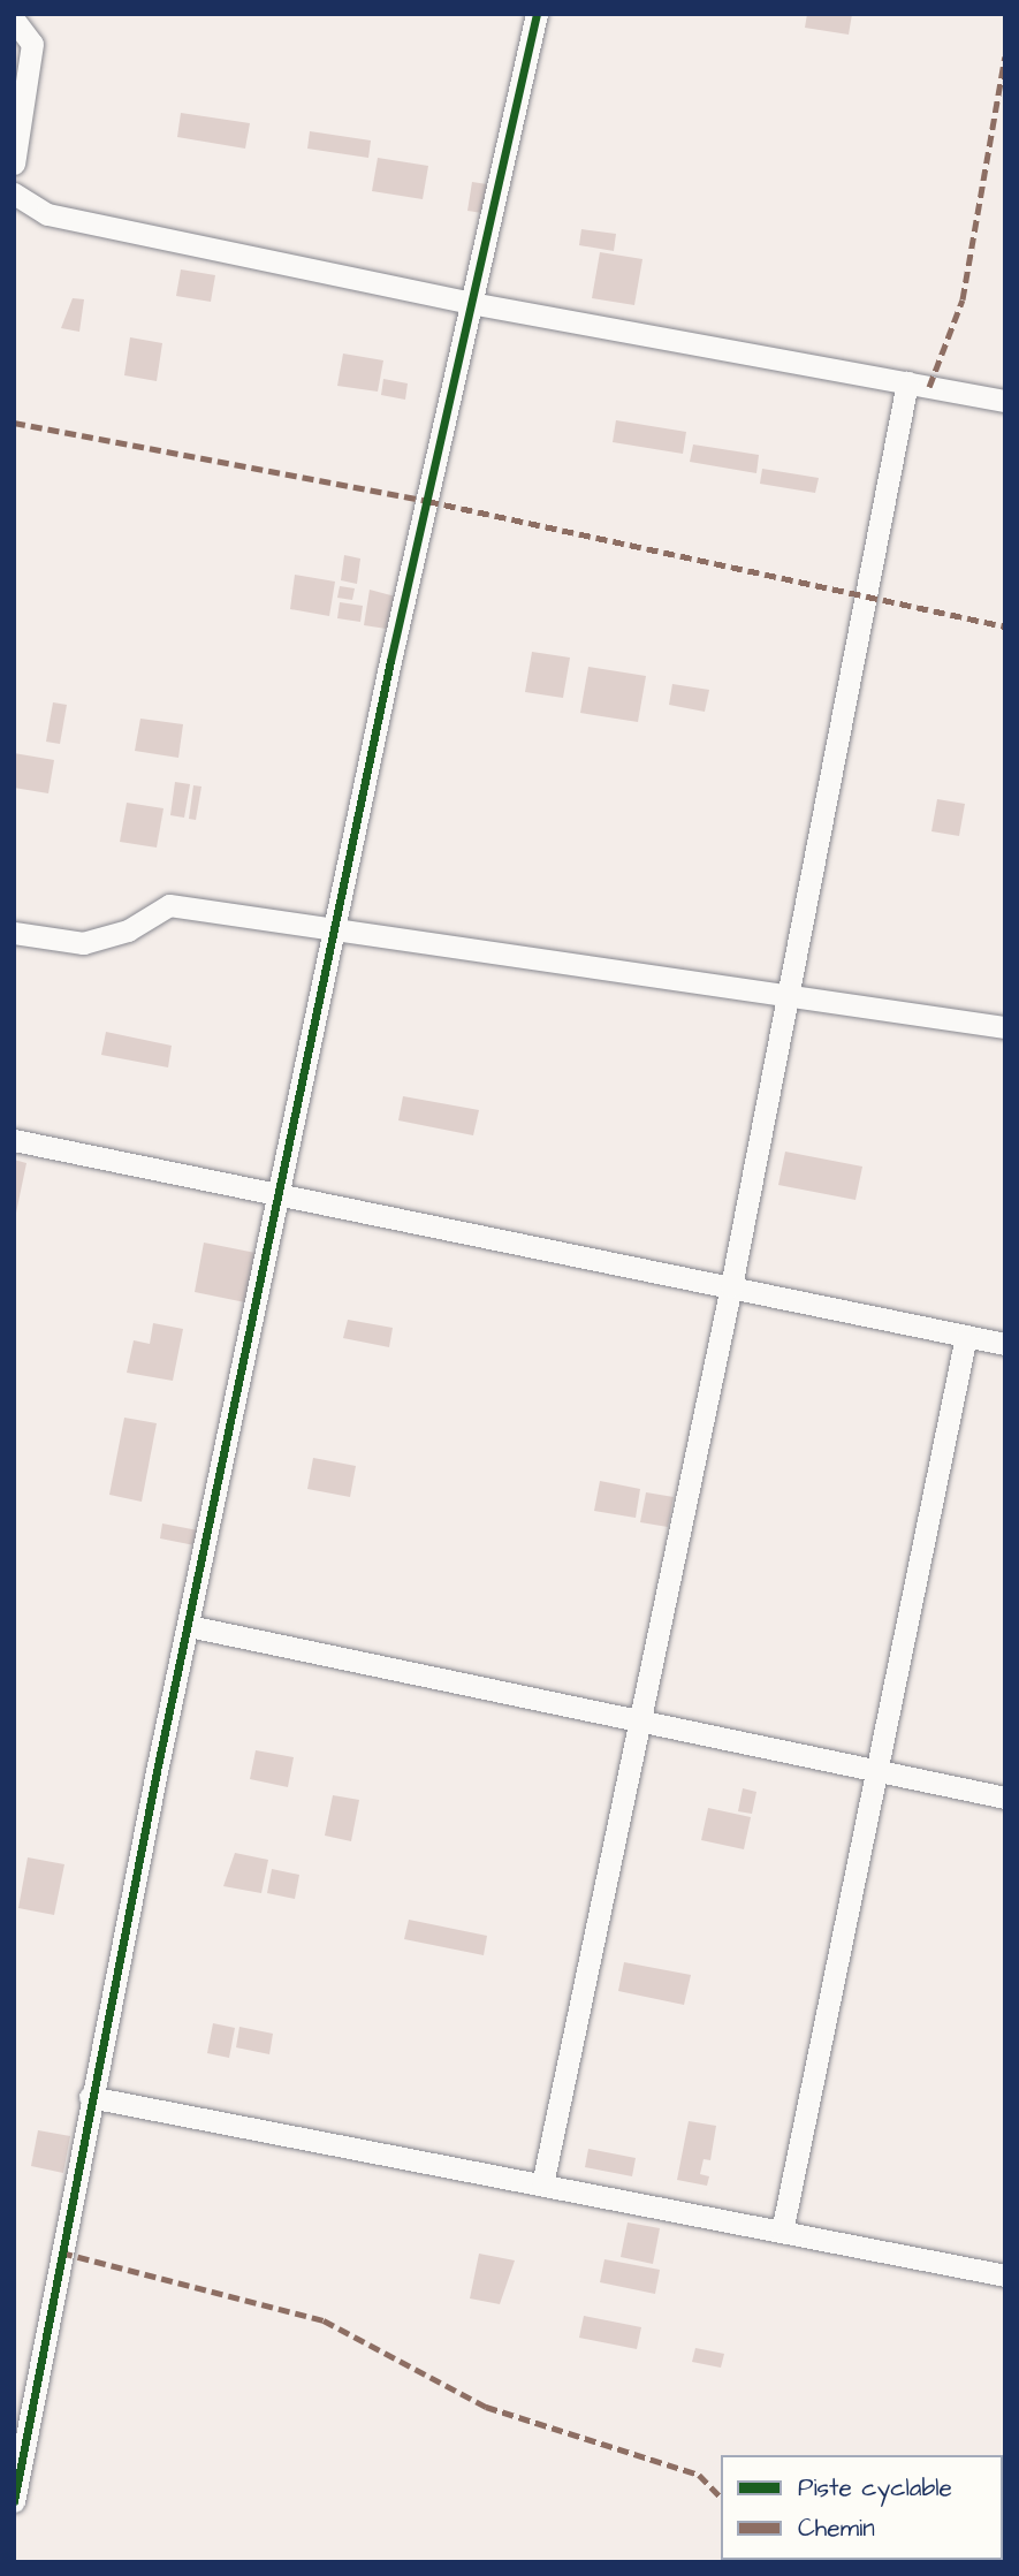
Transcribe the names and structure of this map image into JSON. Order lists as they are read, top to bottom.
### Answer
{
  "legend": ["Piste cyclable", "Chemin"]
}
